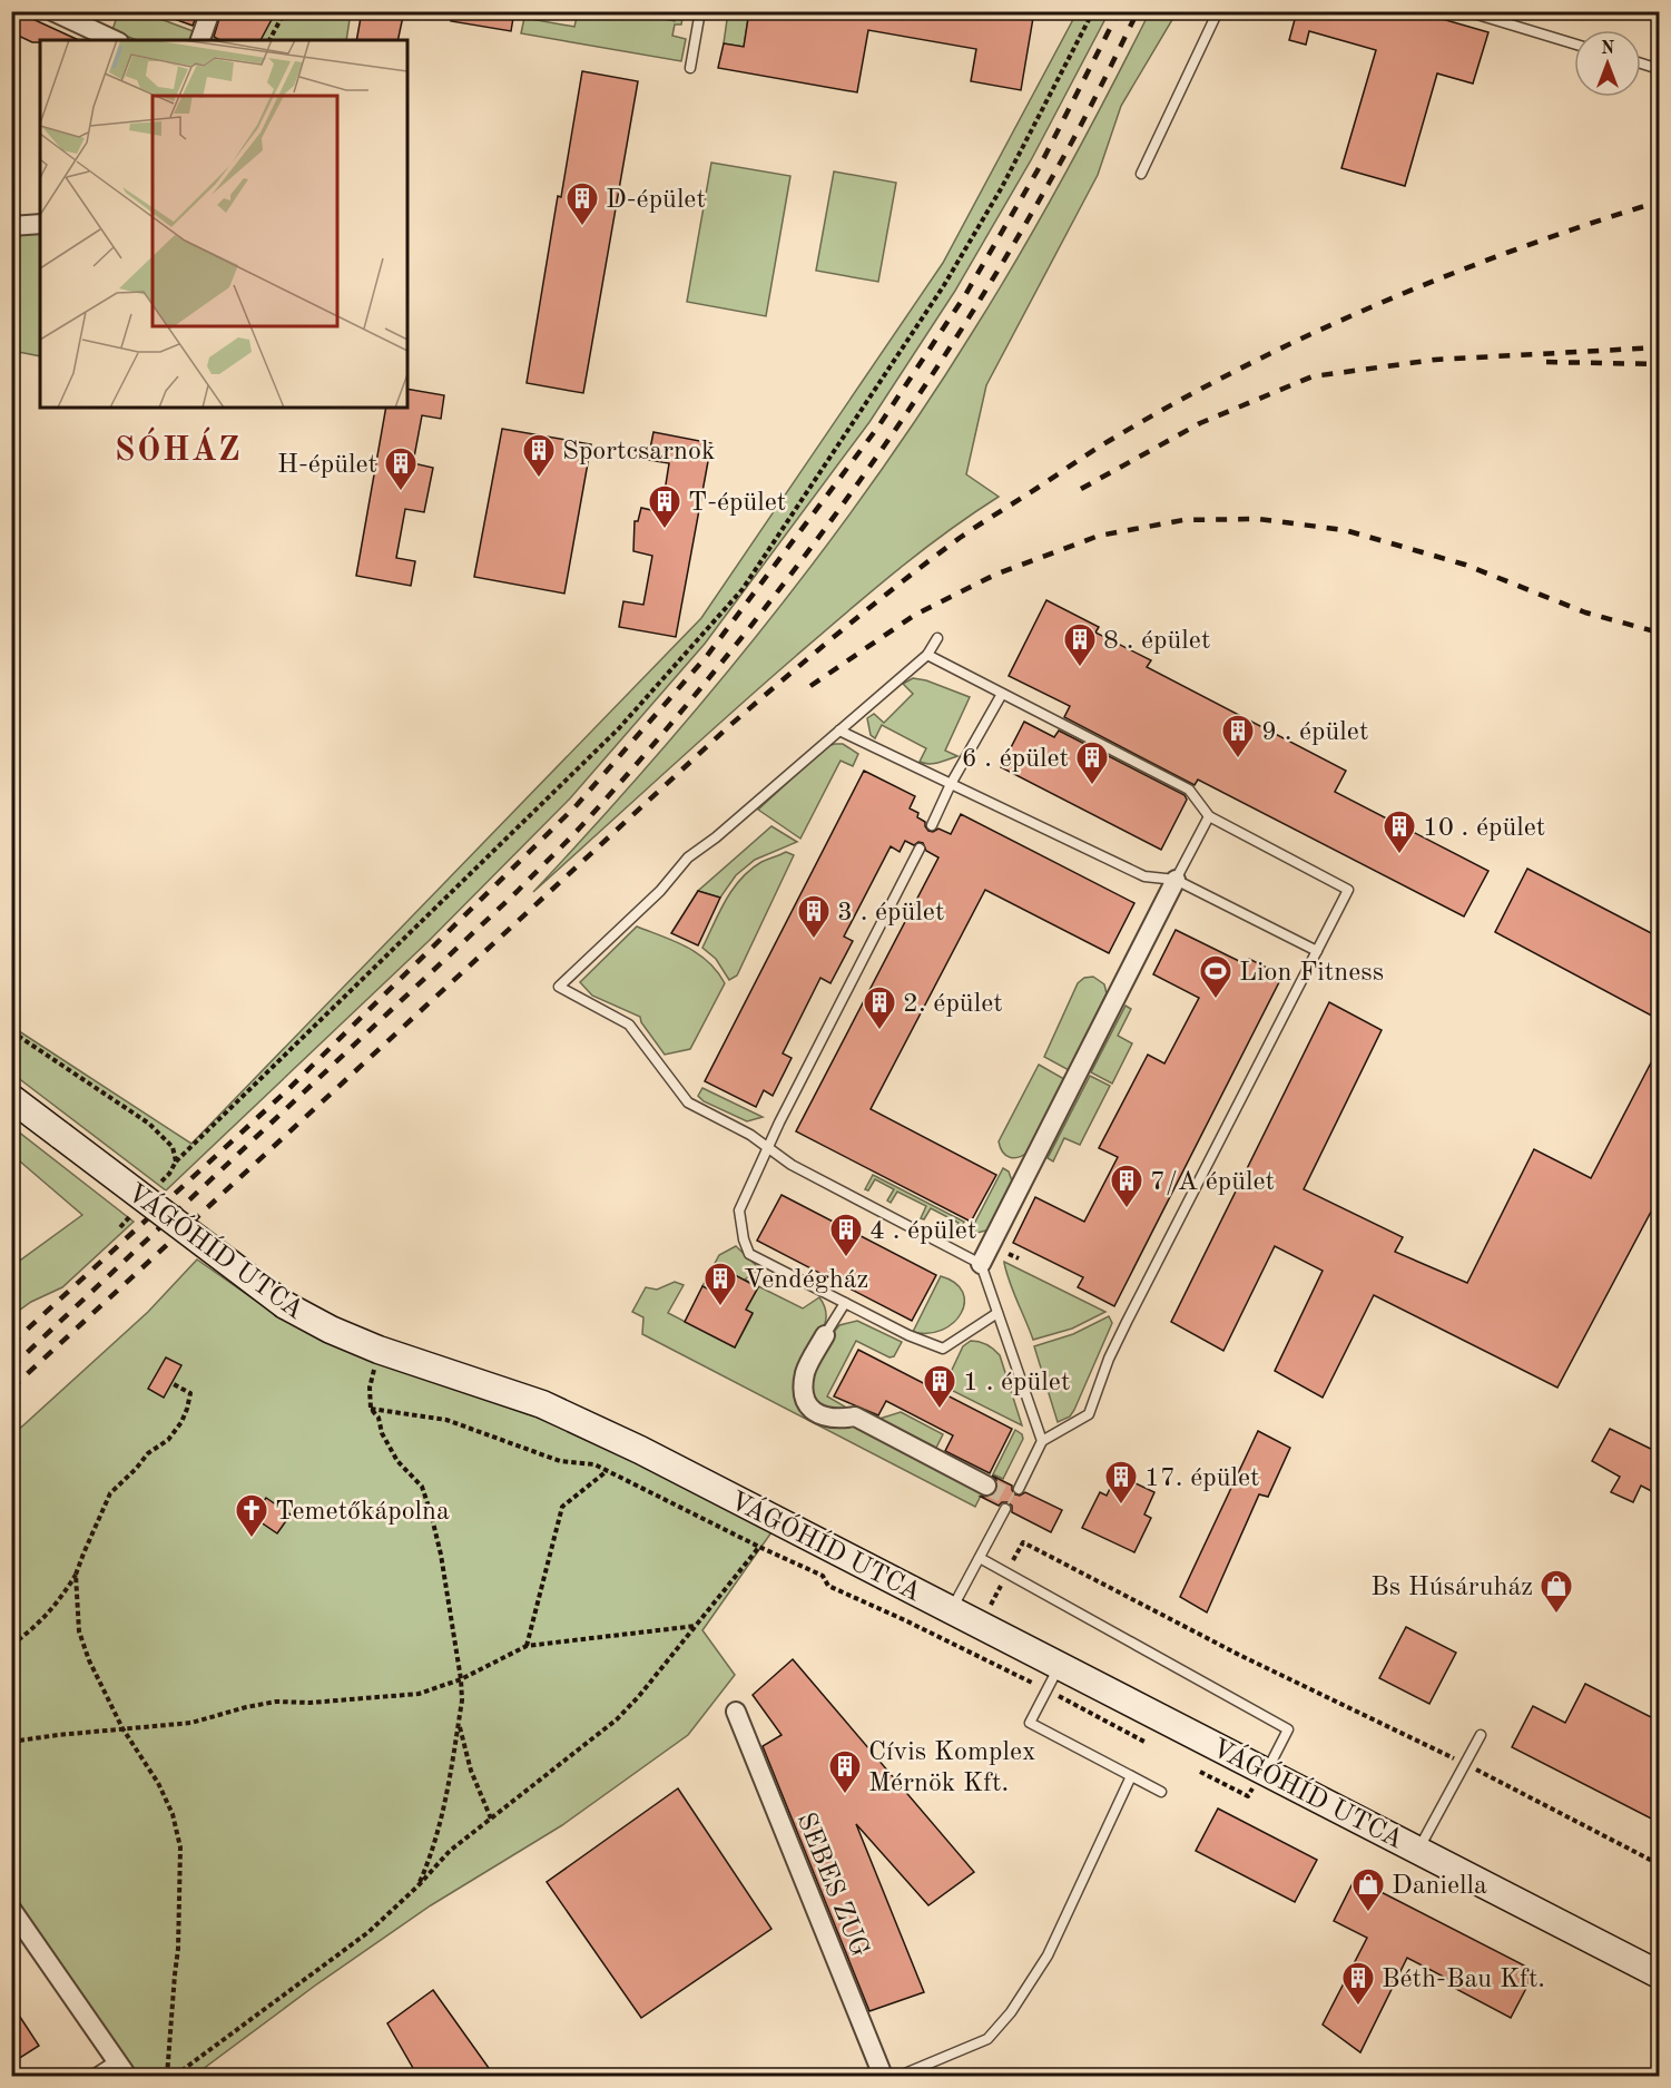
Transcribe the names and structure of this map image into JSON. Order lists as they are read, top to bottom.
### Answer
{
  "streets": {
    "main road": ["VÁGÓHÍD UTCA"],
    "street": ["SEBES ZUG"]
  },
  "districts": ["SÓHÁZ"],
  "places": {
    "building": [
      "D-épület",
      "Sportcsarnok",
      "H-épület",
      "T-épület",
      "8 . épület",
      "9 . épület",
      "6 . épület",
      "10 . épület",
      "3 . épület",
      "2. épület",
      "7/A épület",
      "4 . épület",
      "Vendégház",
      "1 . épület",
      "17. épület",
      "Cívis Komplex Mérnök Kft.",
      "Béth-Bau Kft."
    ],
    "sports": ["Lion Fitness"],
    "church": ["Temetőkápolna"],
    "shop": ["Bs Húsáruház", "Daniella"]
  },
  "north": "top"
}
